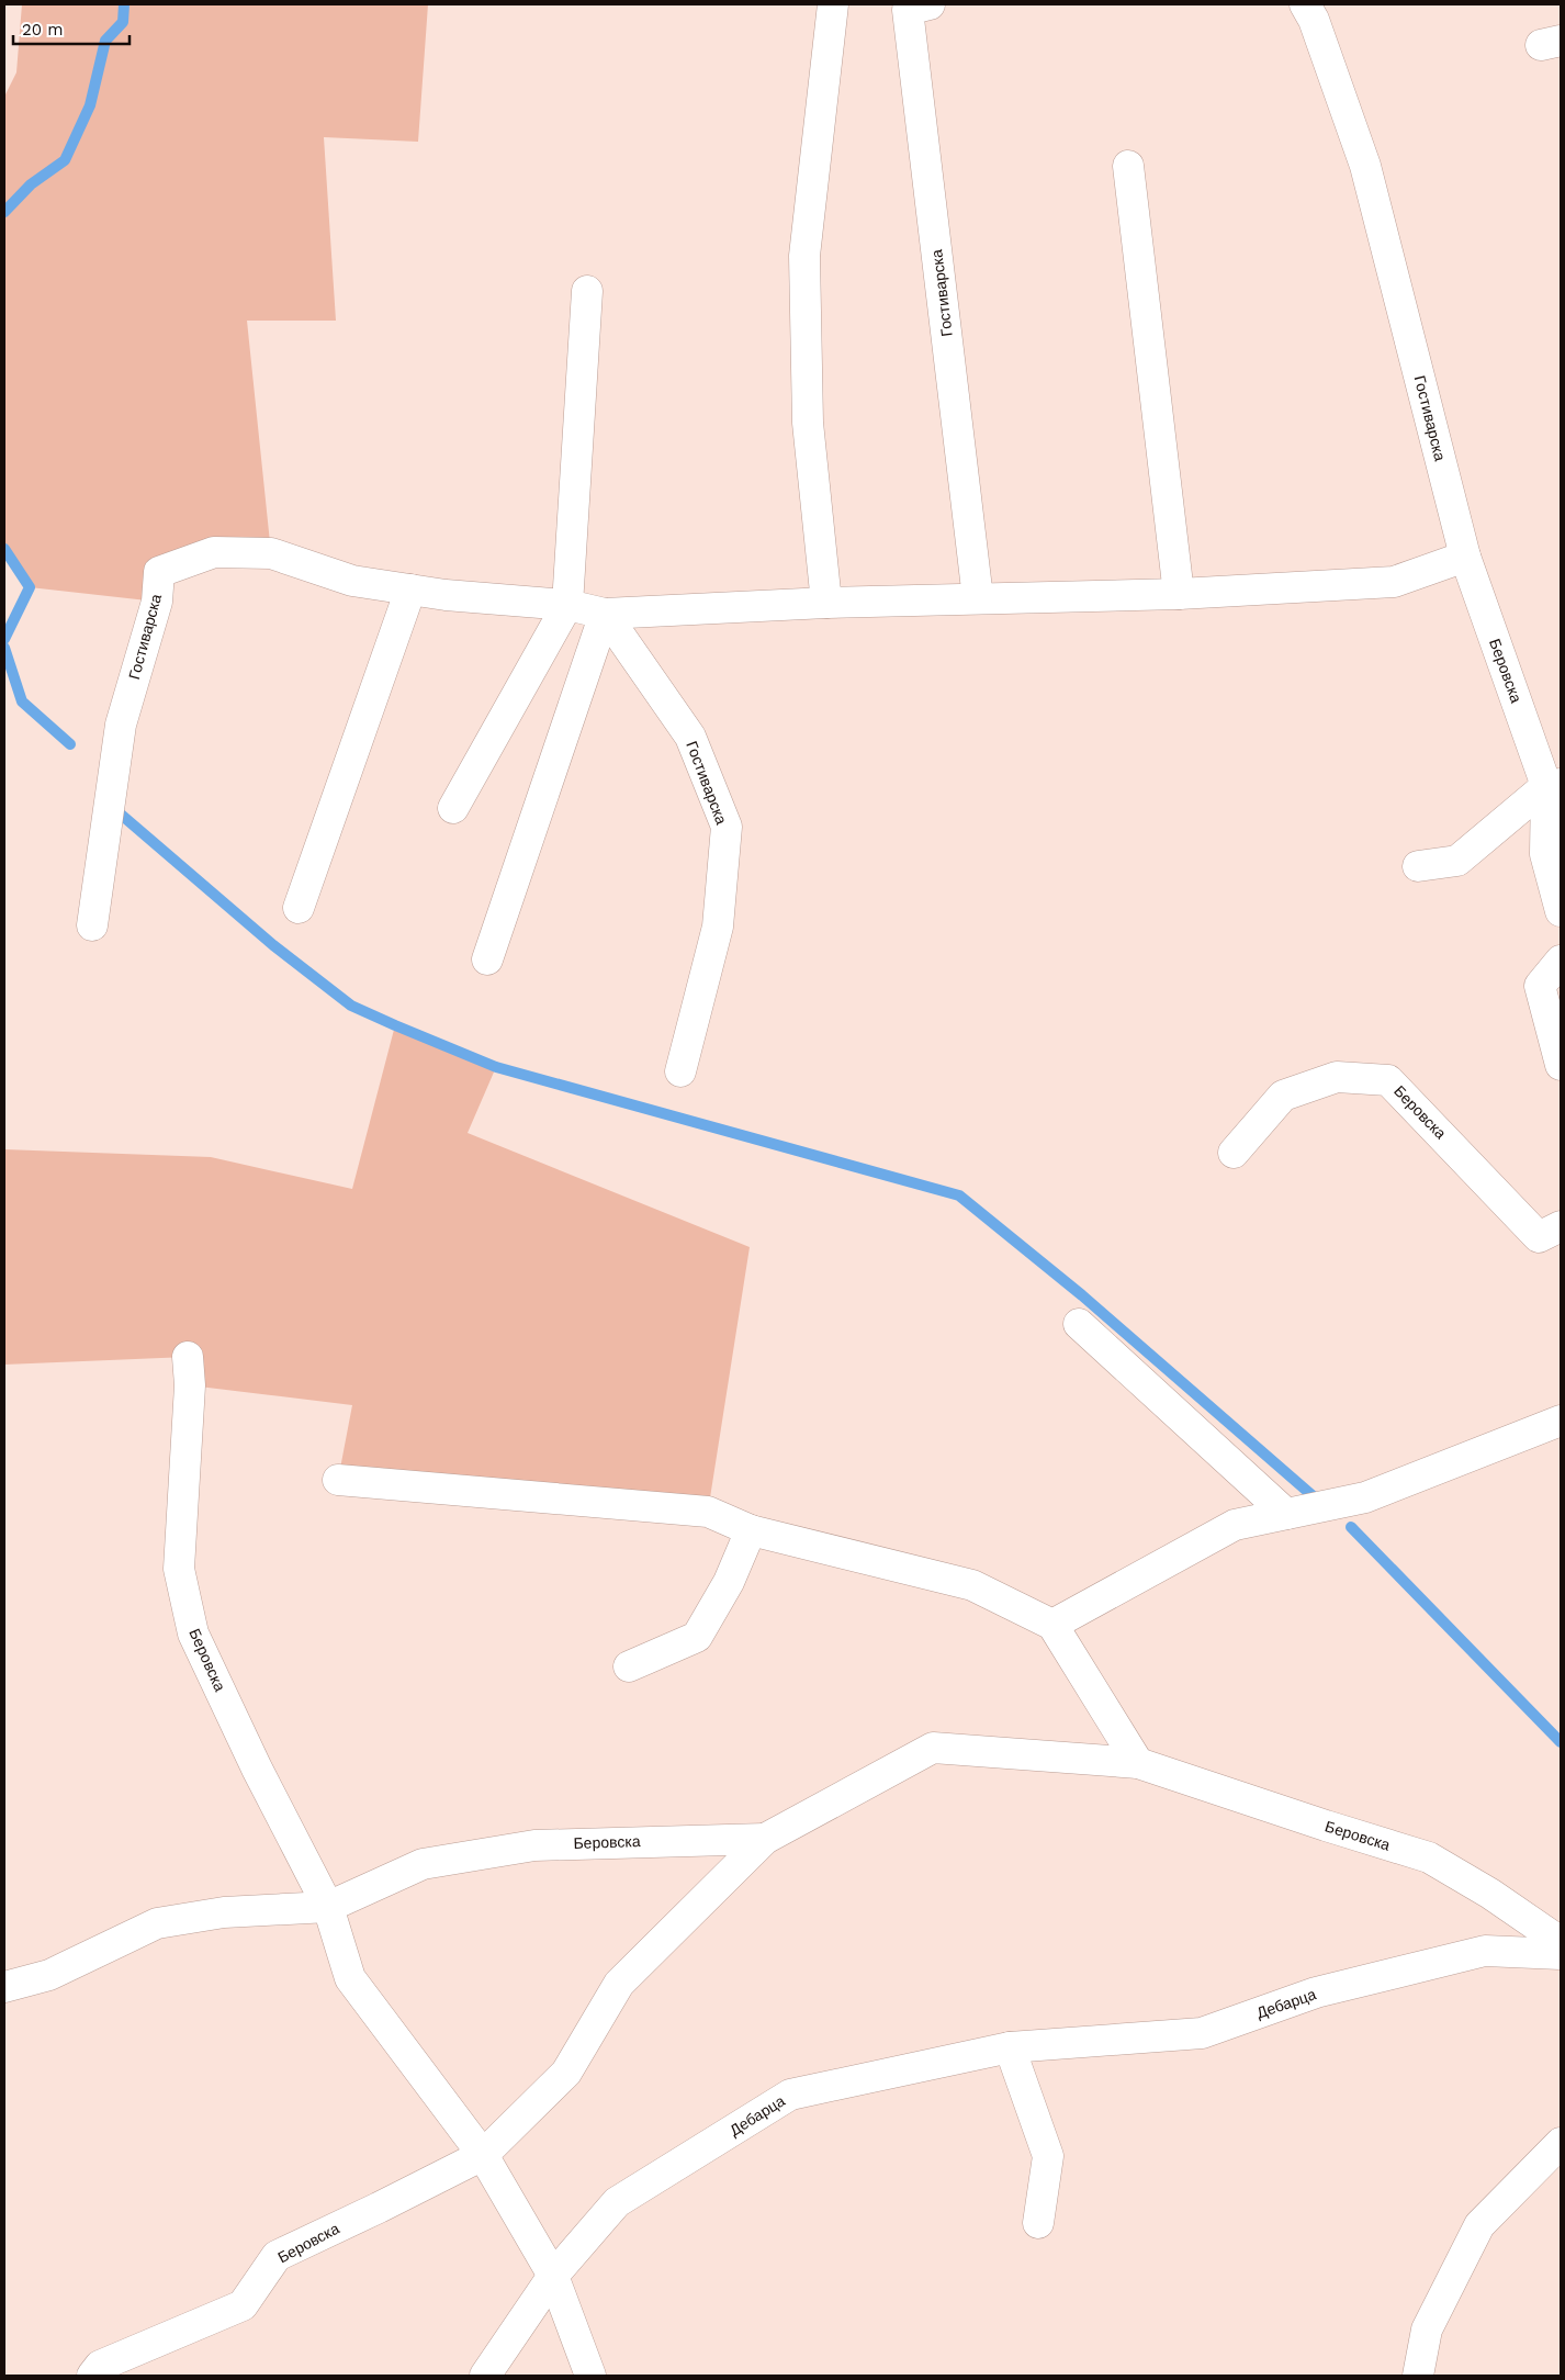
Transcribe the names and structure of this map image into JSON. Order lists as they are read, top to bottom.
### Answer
{
  "streets": {
    "street": ["Гостиварска", "Беровска", "Дебарца"]
  },
  "crossings": [
    ["Гостиварска", "Беровска"],
    ["Беровска", "Дебарца"]
  ],
  "scale_bar": "20 m"
}
